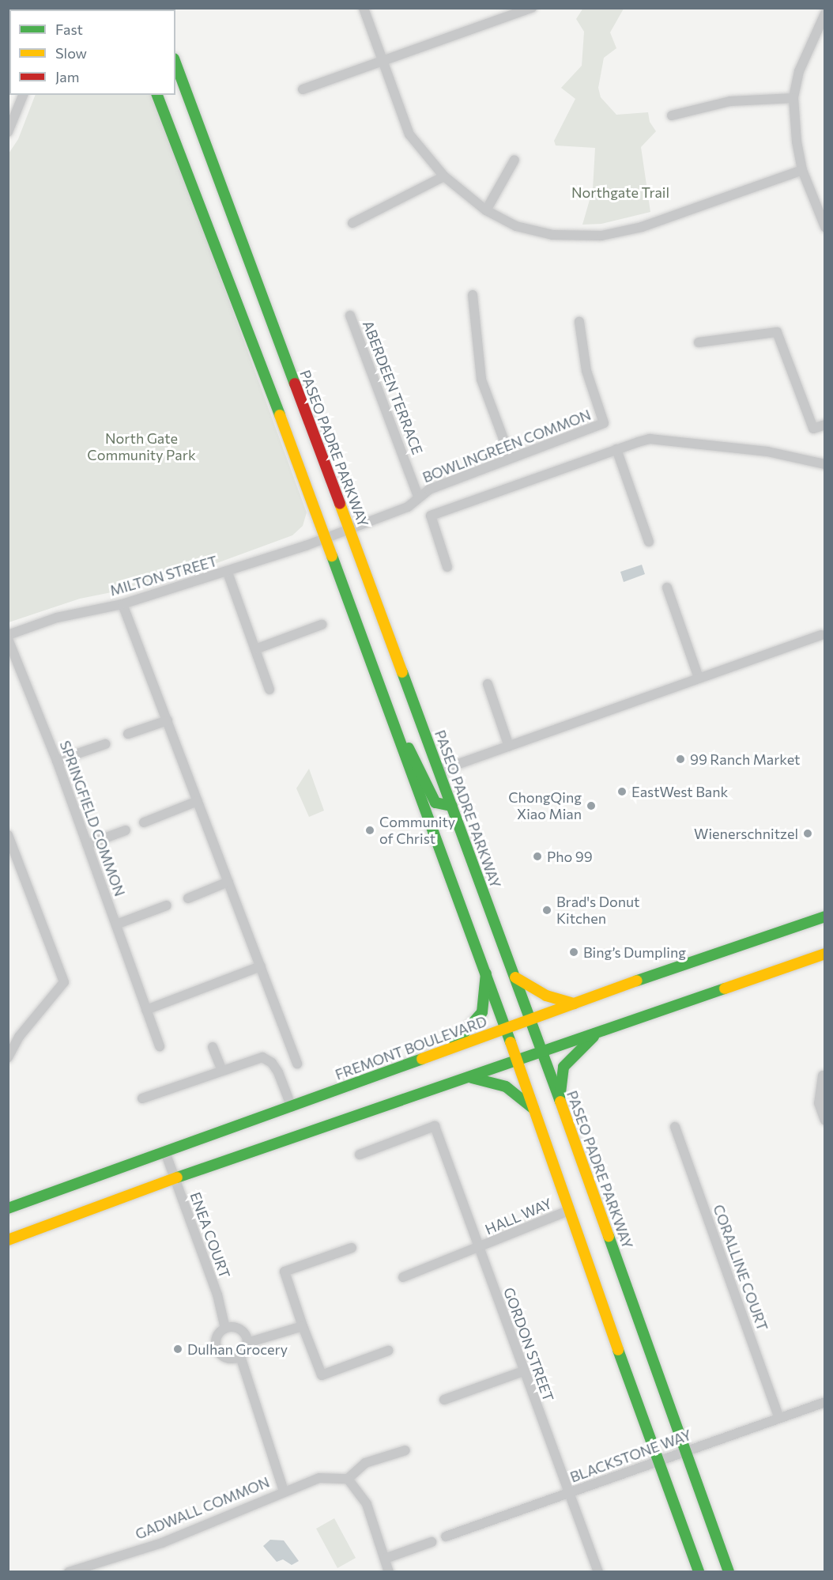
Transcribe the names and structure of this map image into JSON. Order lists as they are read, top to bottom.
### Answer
{
  "streets": {
    "main road": ["PASEO PADRE PARKWAY", "FREMONT BOULEVARD"],
    "street": [
      "ABERDEEN TERRACE",
      "BOWLINGREEN COMMON",
      "MILTON STREET",
      "SPRINGFIELD COMMON",
      "HALL WAY",
      "ENEA COURT",
      "CORALLINE COURT",
      "GORDON STREET",
      "BLACKSTONE WAY",
      "GADWALL COMMON"
    ]
  },
  "crossings": [
    ["ABERDEEN TERRACE", "BOWLINGREEN COMMON"],
    ["BOWLINGREEN COMMON", "PASEO PADRE PARKWAY"],
    ["BOWLINGREEN COMMON", "MILTON STREET"],
    ["PASEO PADRE PARKWAY", "FREMONT BOULEVARD"],
    ["PASEO PADRE PARKWAY", "BLACKSTONE WAY"],
    ["FREMONT BOULEVARD", "ENEA COURT"],
    ["HALL WAY", "GORDON STREET"],
    ["CORALLINE COURT", "BLACKSTONE WAY"],
    ["GORDON STREET", "BLACKSTONE WAY"]
  ],
  "parks": ["Northgate Trail", "North Gate Community Park"],
  "places": [
    "99 Ranch Market",
    "EastWest Bank",
    "ChongQing Xiao Mian",
    "Community of Christ",
    "Wienerschnitzel",
    "Pho 99",
    "Brad's Donut Kitchen",
    "Bing’s Dumpling",
    "Dulhan Grocery"
  ],
  "legend": ["Fast", "Slow", "Jam"]
}
